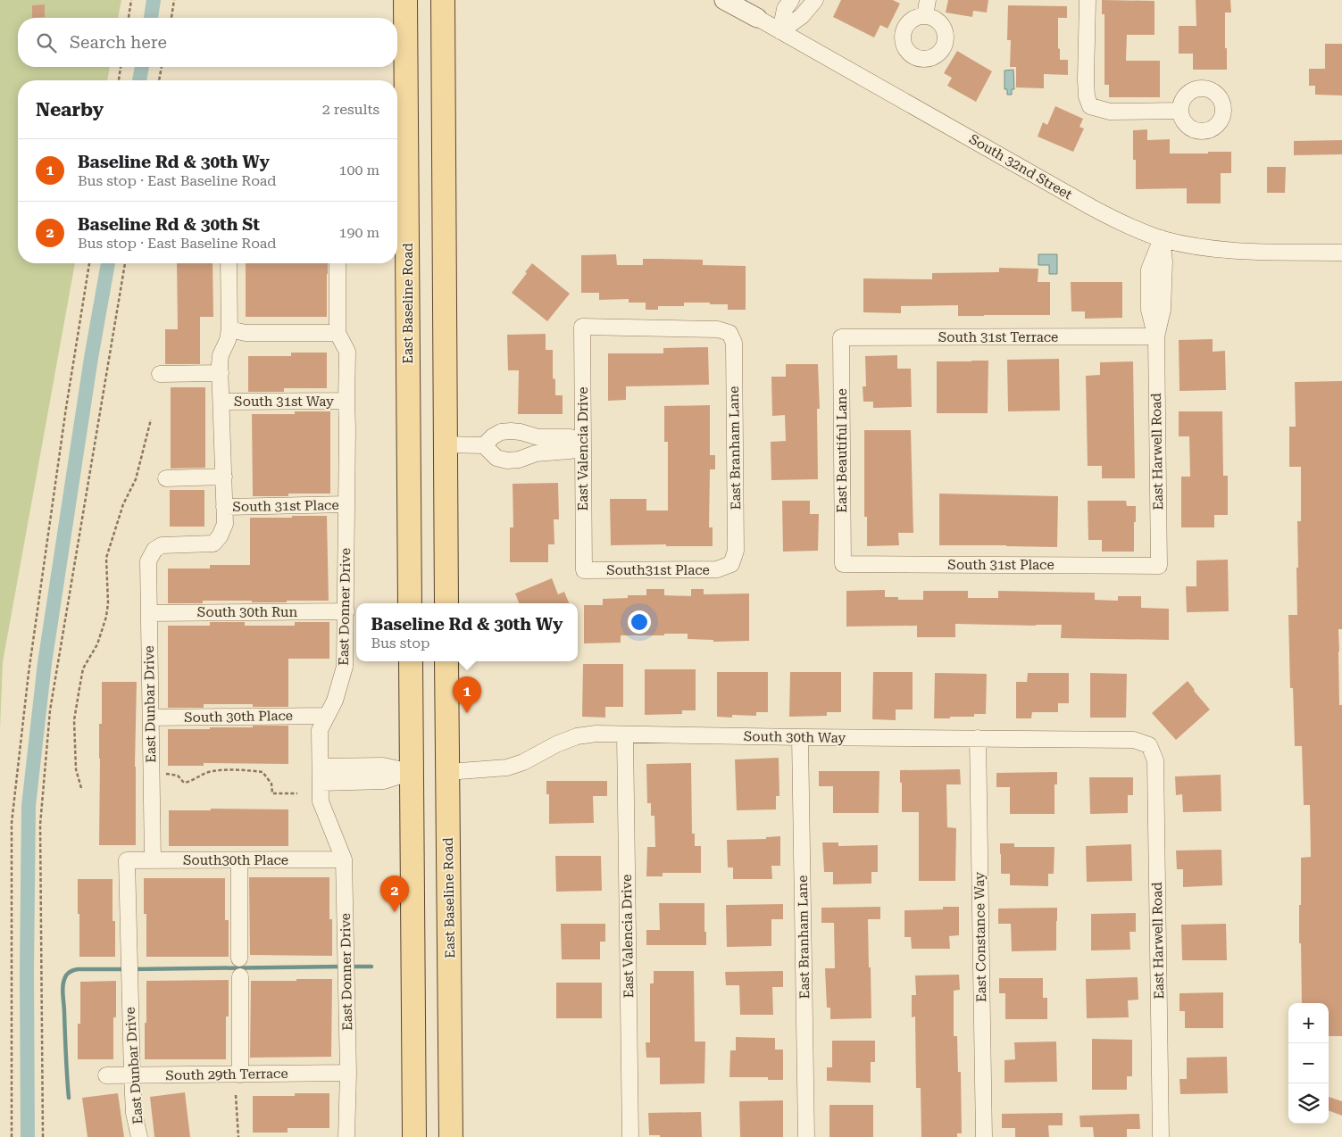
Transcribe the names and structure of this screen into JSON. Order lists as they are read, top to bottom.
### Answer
{
  "streets": {
    "main road": ["East Baseline Road"],
    "street": [
      "South 32nd Street",
      "South 31st Terrace",
      "South 31st Way",
      "East Branham Lane",
      "East Valencia Drive",
      "East Beautiful Lane",
      "East Harwell Road",
      "South 31st Place",
      "South31st Place",
      "East Donner Drive",
      "South 30th Run",
      "East Dunbar Drive",
      "South 30th Place",
      "South 30th Way",
      "South30th Place",
      "East Constance Way",
      "South 29th Terrace"
    ]
  },
  "crossings": [
    ["South 32nd Street", "East Harwell Road"],
    ["East Baseline Road", "South 30th Way"],
    ["South 31st Terrace", "East Beautiful Lane"],
    ["South 31st Terrace", "East Harwell Road"],
    ["South 31st Way", "East Donner Drive"],
    ["East Branham Lane", "East Valencia Drive"],
    ["East Branham Lane", "South31st Place"],
    ["East Branham Lane", "South 30th Way"],
    ["East Valencia Drive", "South31st Place"],
    ["East Valencia Drive", "South 30th Way"],
    ["East Beautiful Lane", "South 31st Place"],
    ["East Harwell Road", "South 31st Place"],
    ["East Harwell Road", "South 30th Way"],
    ["South 31st Place", "East Donner Drive"],
    ["South 31st Place", "East Dunbar Drive"],
    ["East Donner Drive", "South 30th Run"],
    ["East Donner Drive", "South 30th Place"],
    ["East Donner Drive", "South30th Place"],
    ["East Donner Drive", "South 29th Terrace"],
    ["South 30th Run", "East Dunbar Drive"],
    ["East Dunbar Drive", "South 30th Place"],
    ["East Dunbar Drive", "South30th Place"],
    ["East Dunbar Drive", "South 29th Terrace"],
    ["South 30th Way", "East Constance Way"]
  ],
  "page": {
    "search": "Search here",
    "heading": ["Nearby", "2 results"],
    "list": [
      {
        "mark": "1",
        "name": "Baseline Rd & 30th Wy",
        "note": "Bus stop · East Baseline Road",
        "value": "100 m"
      },
      {
        "mark": "2",
        "name": "Baseline Rd & 30th St",
        "note": "Bus stop · East Baseline Road",
        "value": "190 m"
      }
    ],
    "popup": ["Baseline Rd & 30th Wy", "Bus stop"],
    "pins": ["1", "2"],
    "map_buttons": ["+", "−"]
  }
}
